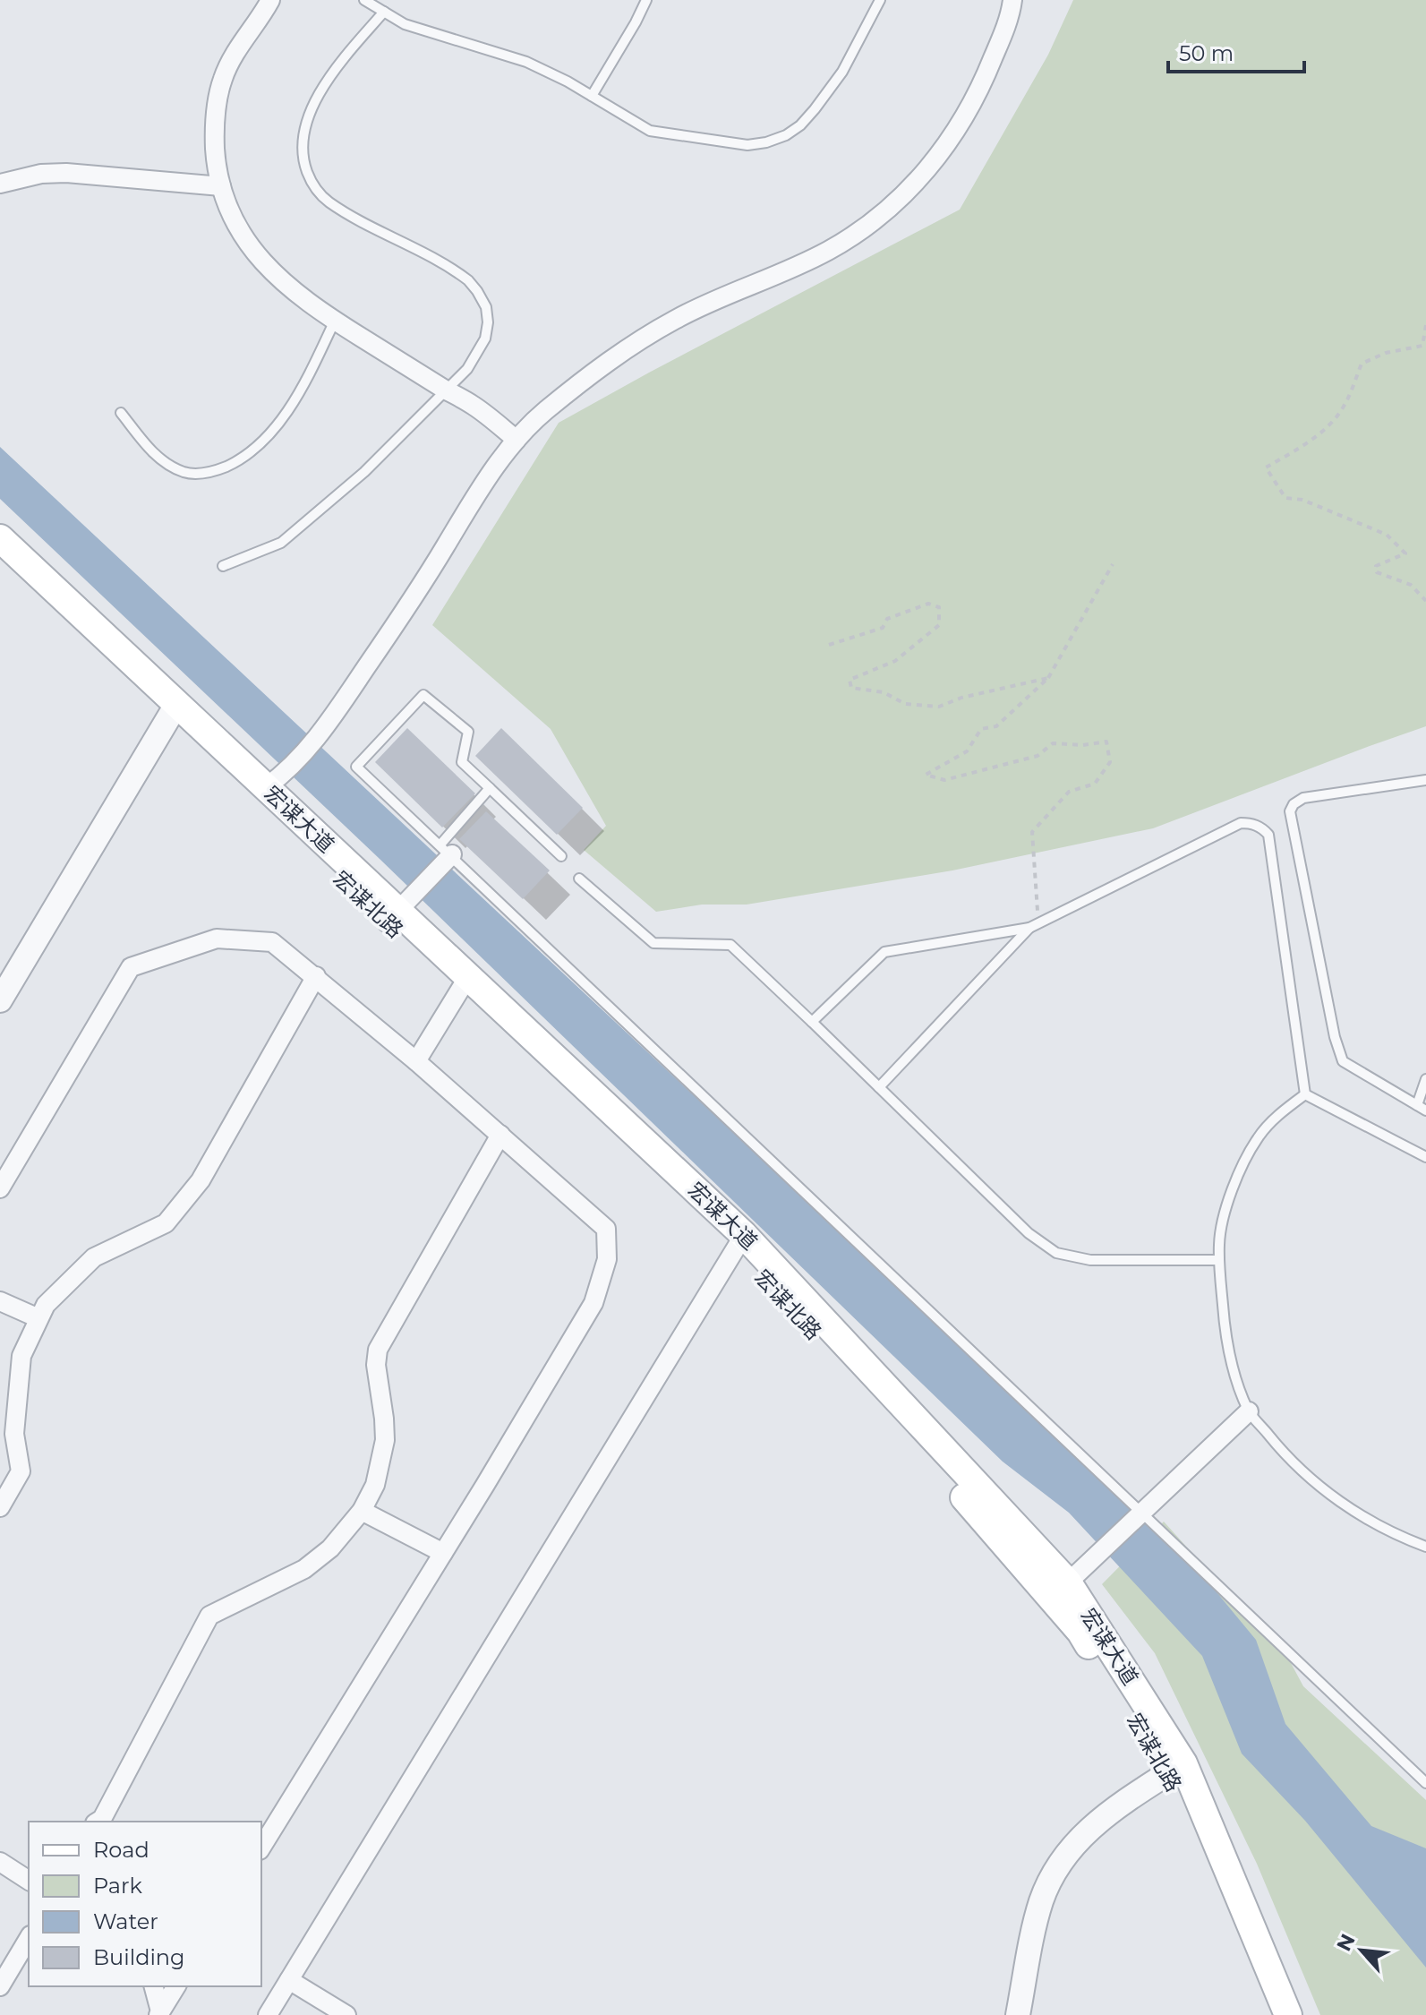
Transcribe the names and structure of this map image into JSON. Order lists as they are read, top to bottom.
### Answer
{
  "streets": {
    "main road": ["宏谋大道", "宏谋北路"]
  },
  "crossings": [
    ["宏谋大道", "宏谋北路"]
  ],
  "legend": [
    "Road",
    "Park",
    "Water",
    "Building"
  ],
  "scale_bar": "50 m",
  "north": "top left"
}
